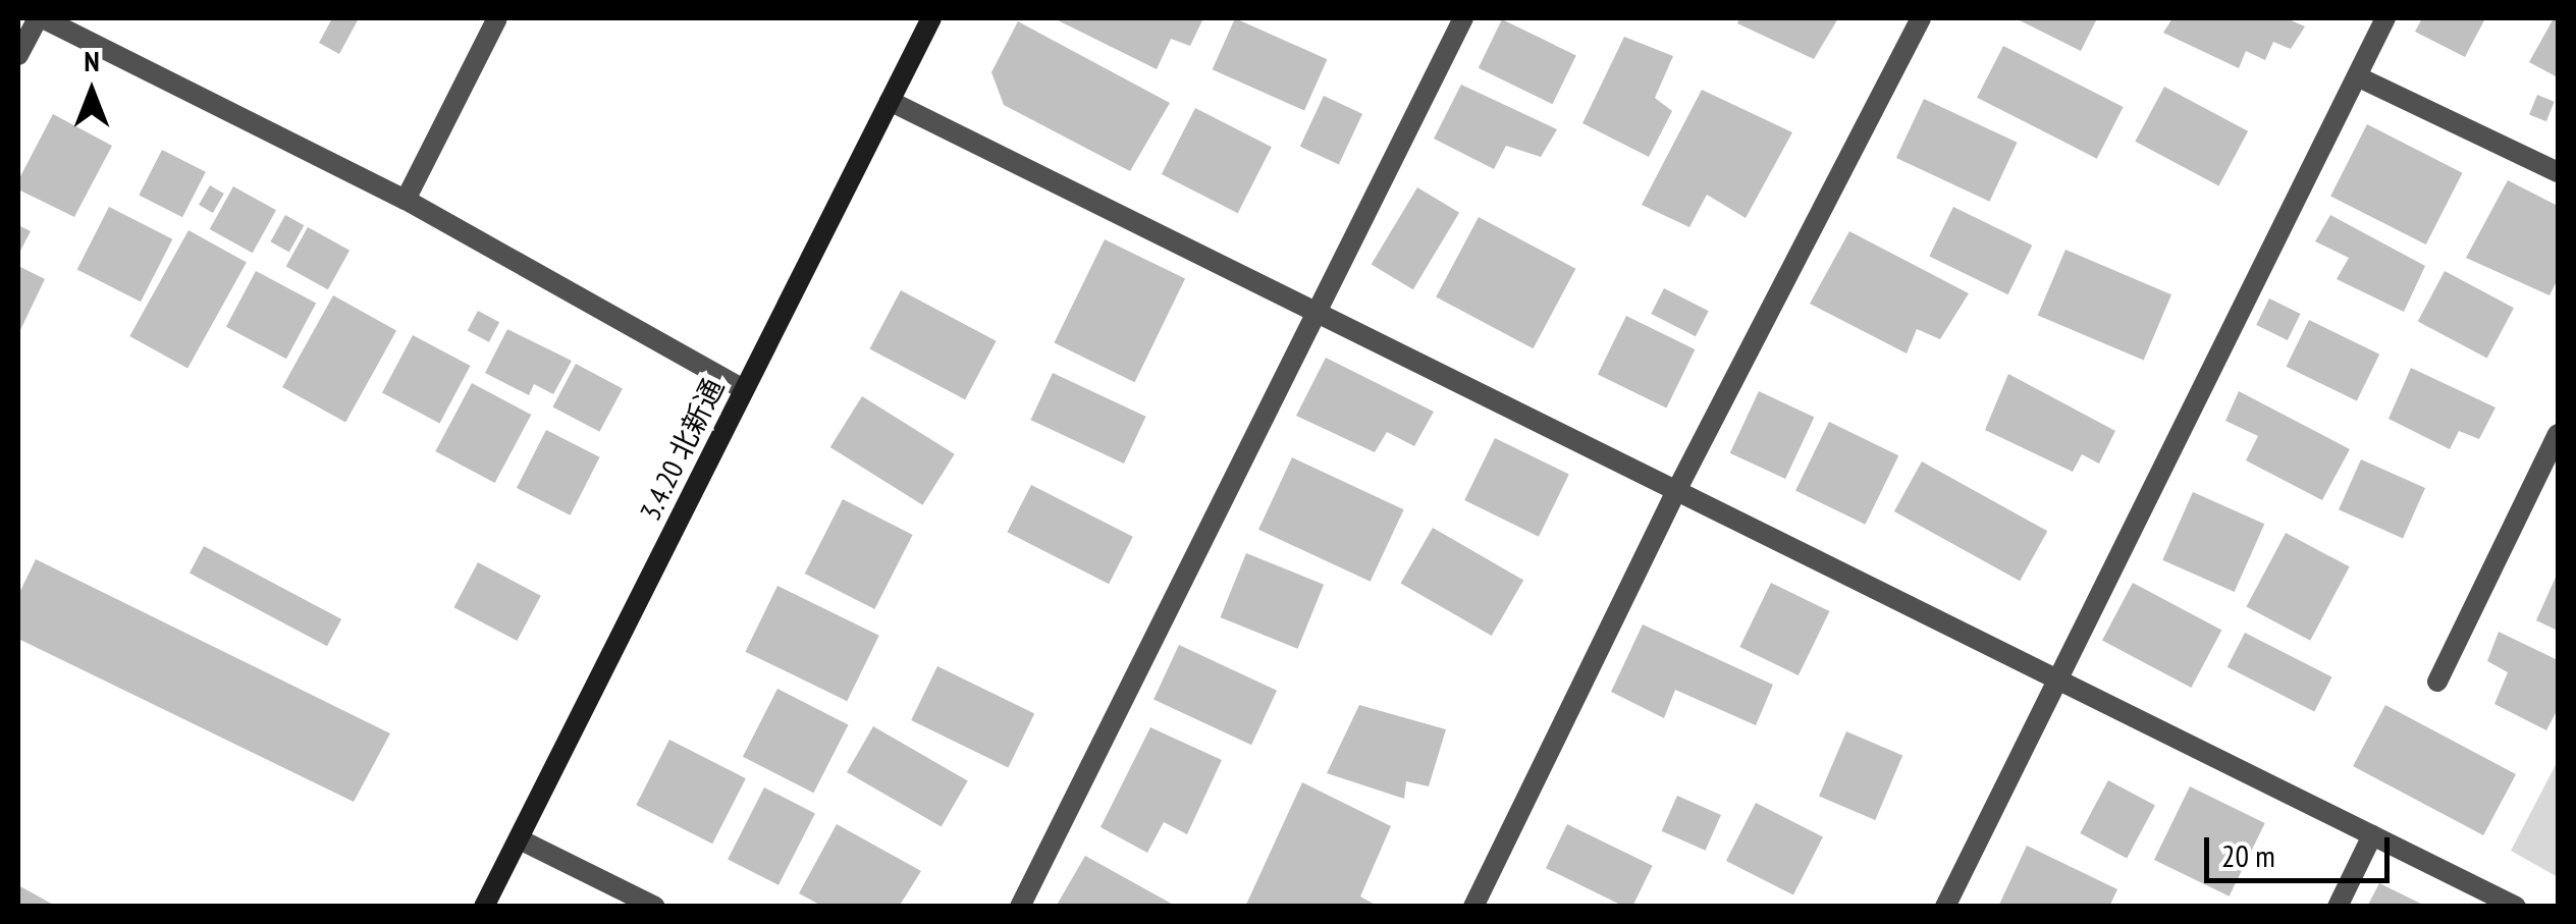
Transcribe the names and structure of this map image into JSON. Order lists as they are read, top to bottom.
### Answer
{
  "streets": {
    "street": ["3.4.20 北新通"]
  },
  "scale_bar": "20 m",
  "north": "top"
}
